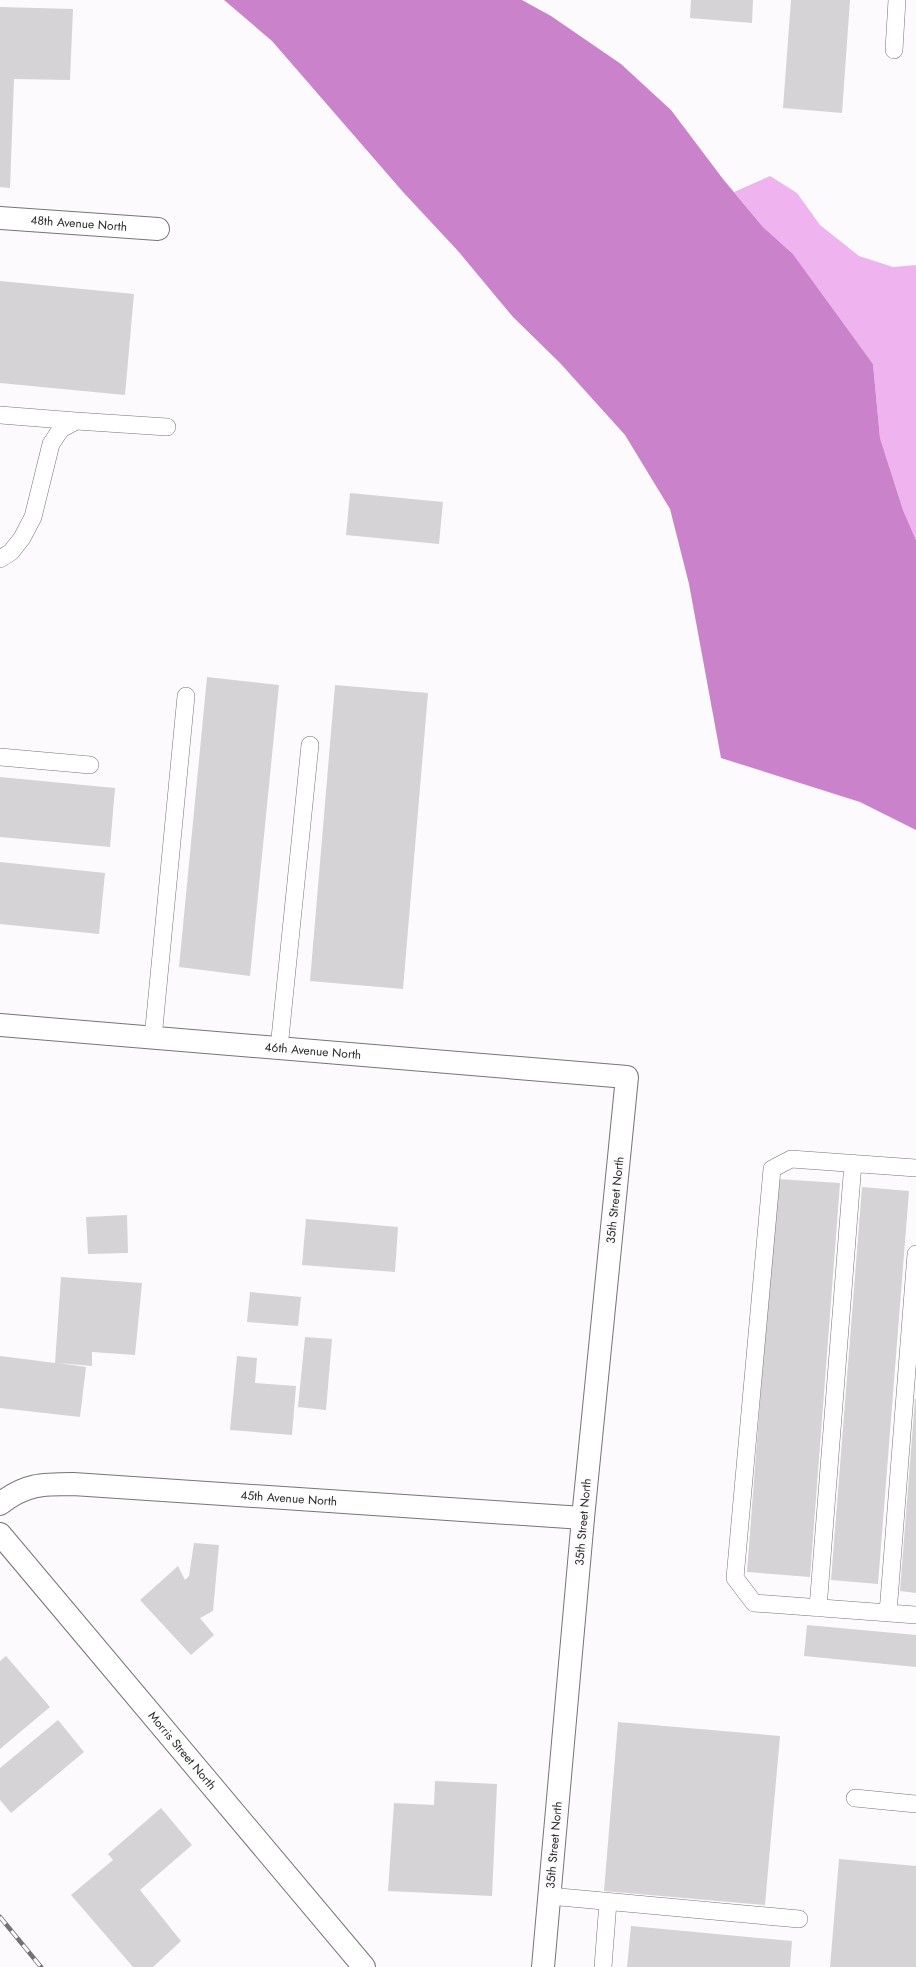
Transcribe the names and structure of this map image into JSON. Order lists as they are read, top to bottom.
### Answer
{
  "streets": {
    "street": [
      "48th Avenue North",
      "46th Avenue North",
      "35th Street North",
      "45th Avenue North",
      "Morris Street North"
    ]
  },
  "crossings": [
    ["46th Avenue North", "35th Street North"],
    ["35th Street North", "45th Avenue North"]
  ]
}
